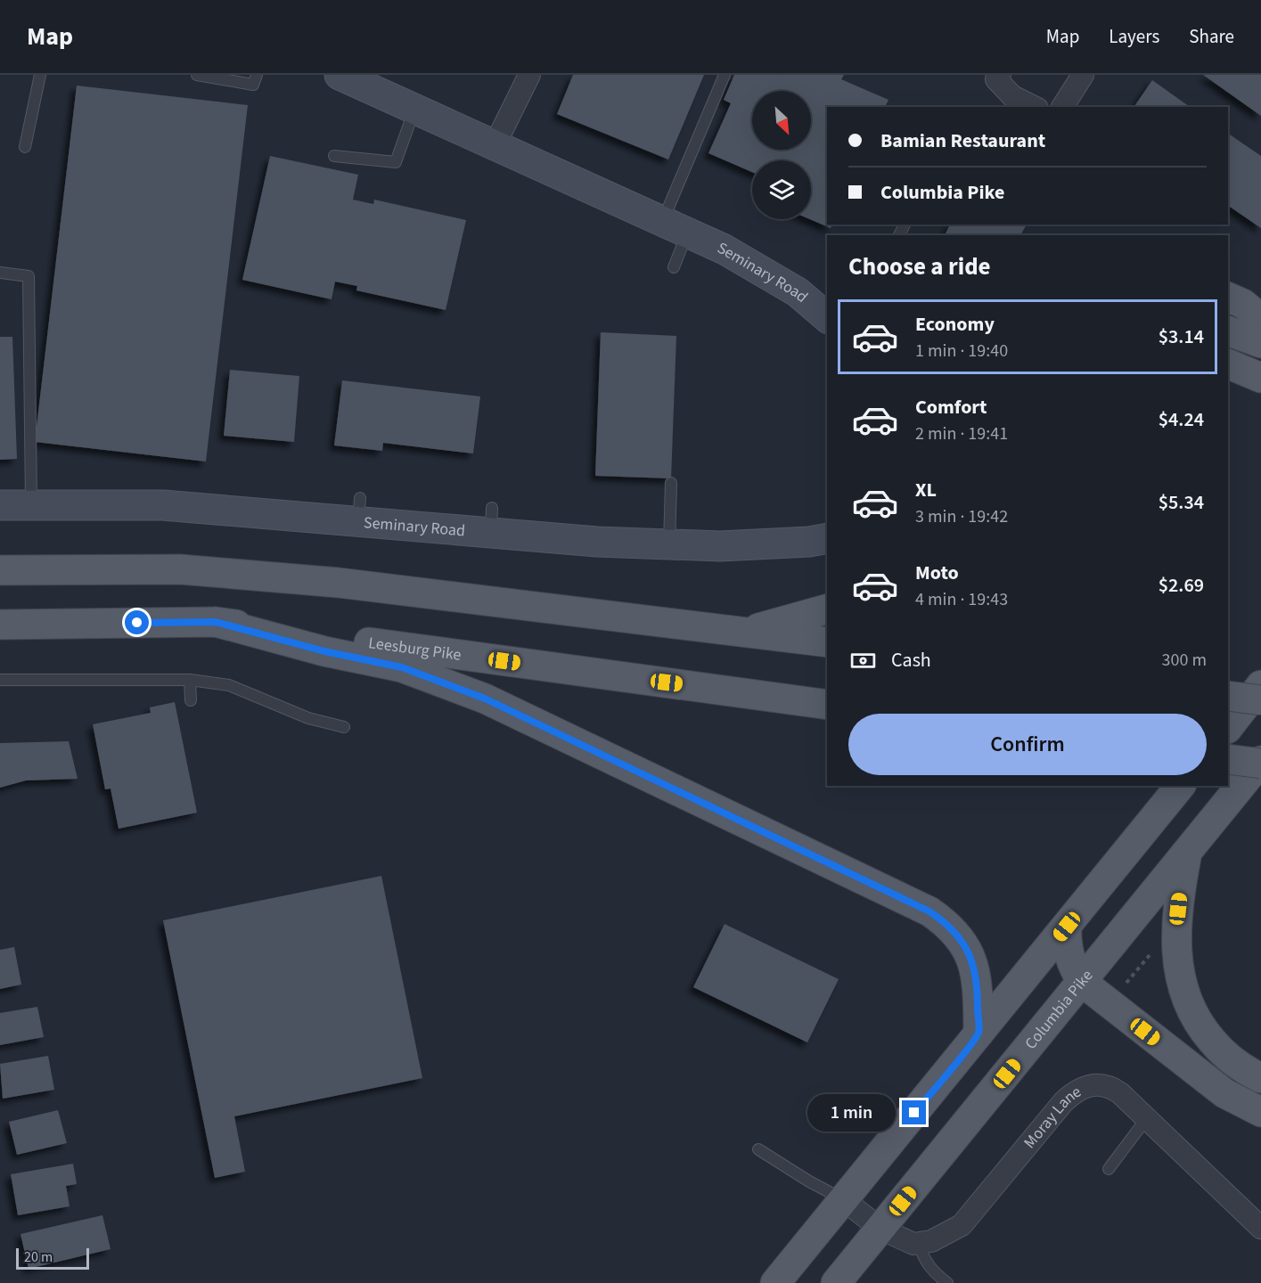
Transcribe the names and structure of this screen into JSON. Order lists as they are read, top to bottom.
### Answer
{
  "streets": {
    "main road": ["Leesburg Pike", "Columbia Pike"],
    "street": ["Seminary Road", "Moray Lane"]
  },
  "scale_bar": "20 m",
  "north": "bottom right",
  "page": {
    "header": "Map",
    "nav": ["Map", "Layers", "Share"],
    "banner": ["Bamian Restaurant", "Columbia Pike"],
    "heading": "Choose a ride",
    "list": [
      {
        "name": "Economy",
        "note": "1 min · 19:40",
        "value": "$3.14"
      },
      {
        "name": "Comfort",
        "note": "2 min · 19:41",
        "value": "$4.24"
      },
      {
        "name": "XL",
        "note": "3 min · 19:42",
        "value": "$5.34"
      },
      {
        "name": "Moto",
        "note": "4 min · 19:43",
        "value": "$2.69"
      }
    ],
    "pay": ["Cash", "300 m"],
    "buttons": "Confirm",
    "bubble": "1 min",
    "scale": "20 m"
  }
}
